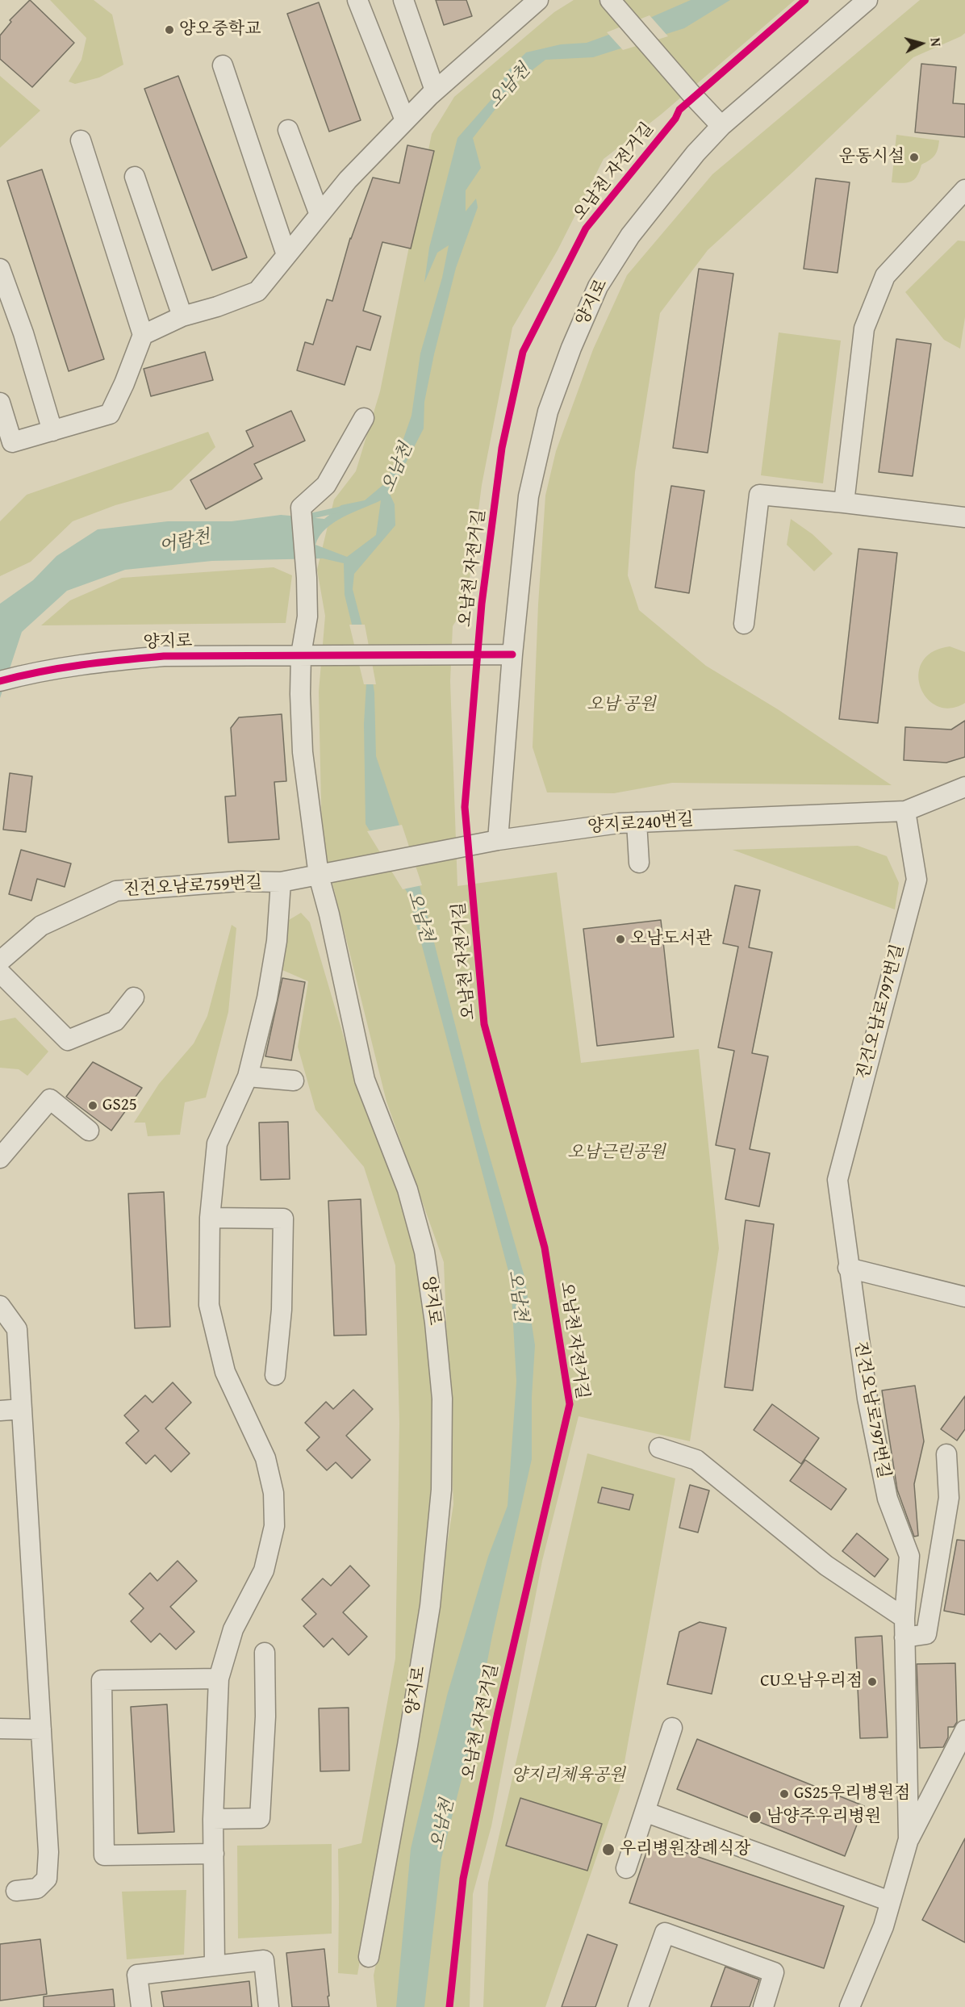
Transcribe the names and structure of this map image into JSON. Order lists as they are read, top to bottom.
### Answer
{
  "streets": {
    "street": [
      "양지로",
      "양지로240번길",
      "진건오남로759번길",
      "진건오남로797번길"
    ],
    "cycle path": ["오남천 자전거길"]
  },
  "crossings": [
    ["양지로", "진건오남로759번길"],
    ["양지로240번길", "진건오남로759번길"],
    ["양지로240번길", "진건오남로797번길"]
  ],
  "water": ["오남천", "어람천"],
  "parks": ["오남 공원", "오남근린공원", "양지리체육공원"],
  "places": [
    "양오중학교",
    "운동시설",
    "오남도서관",
    "GS25",
    "CU오남우리점",
    "GS25우리병원점",
    "남양주우리병원",
    "우리병원장례식장"
  ],
  "north": "right"
}
